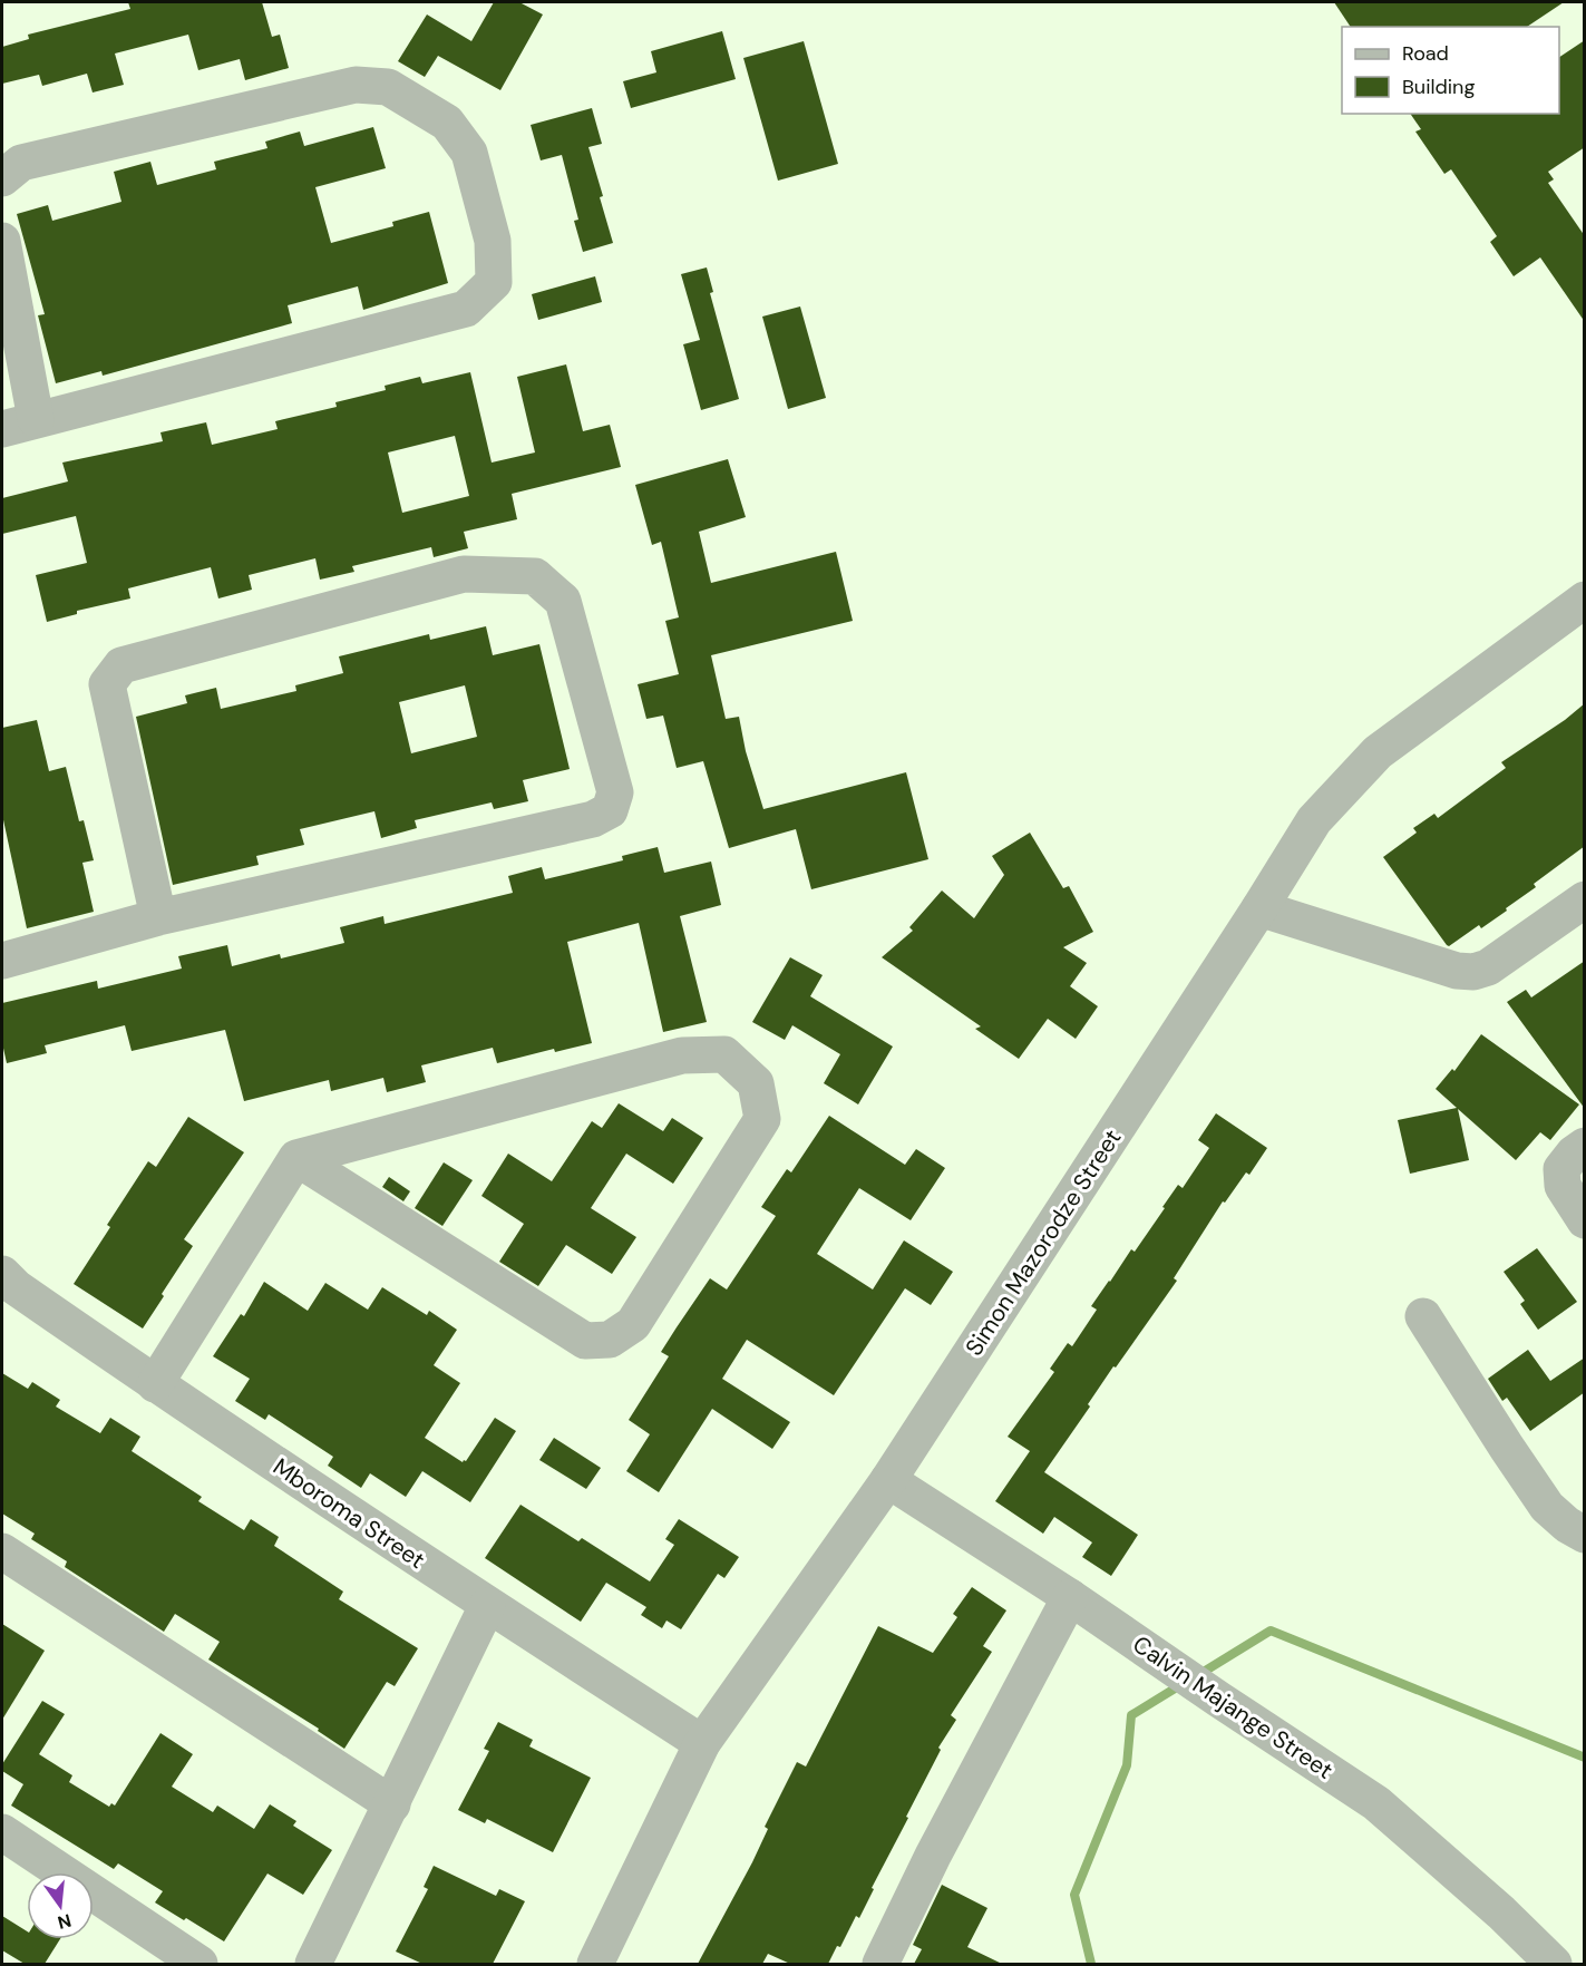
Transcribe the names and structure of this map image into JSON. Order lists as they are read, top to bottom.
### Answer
{
  "streets": {
    "street": ["Simon Mazorodze Street", "Mboroma Street", "Calvin Majange Street"]
  },
  "crossings": [
    ["Simon Mazorodze Street", "Mboroma Street"],
    ["Simon Mazorodze Street", "Calvin Majange Street"]
  ],
  "legend": ["Road", "Building"],
  "north": "bottom"
}
